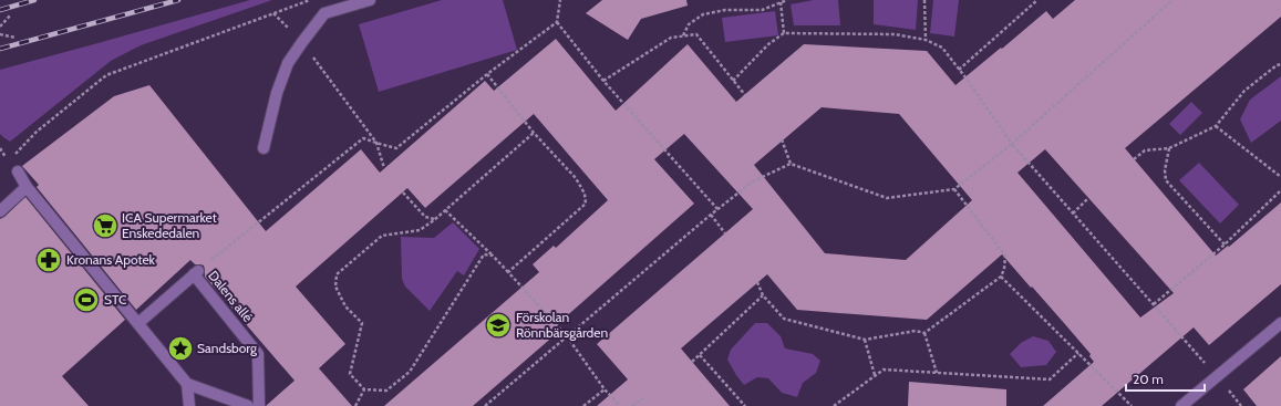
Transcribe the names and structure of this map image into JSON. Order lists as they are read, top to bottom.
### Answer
{
  "streets": {
    "street": ["Dalens allé"]
  },
  "places": {
    "supermarket": ["ICA Supermarket Enskededalen"],
    "pharmacy": ["Kronans Apotek"],
    "sports": ["STC"],
    "school or university": ["Förskolan Rönnbärsgården"],
    "place": ["Sandsborg"]
  },
  "scale_bar": "20 m"
}
